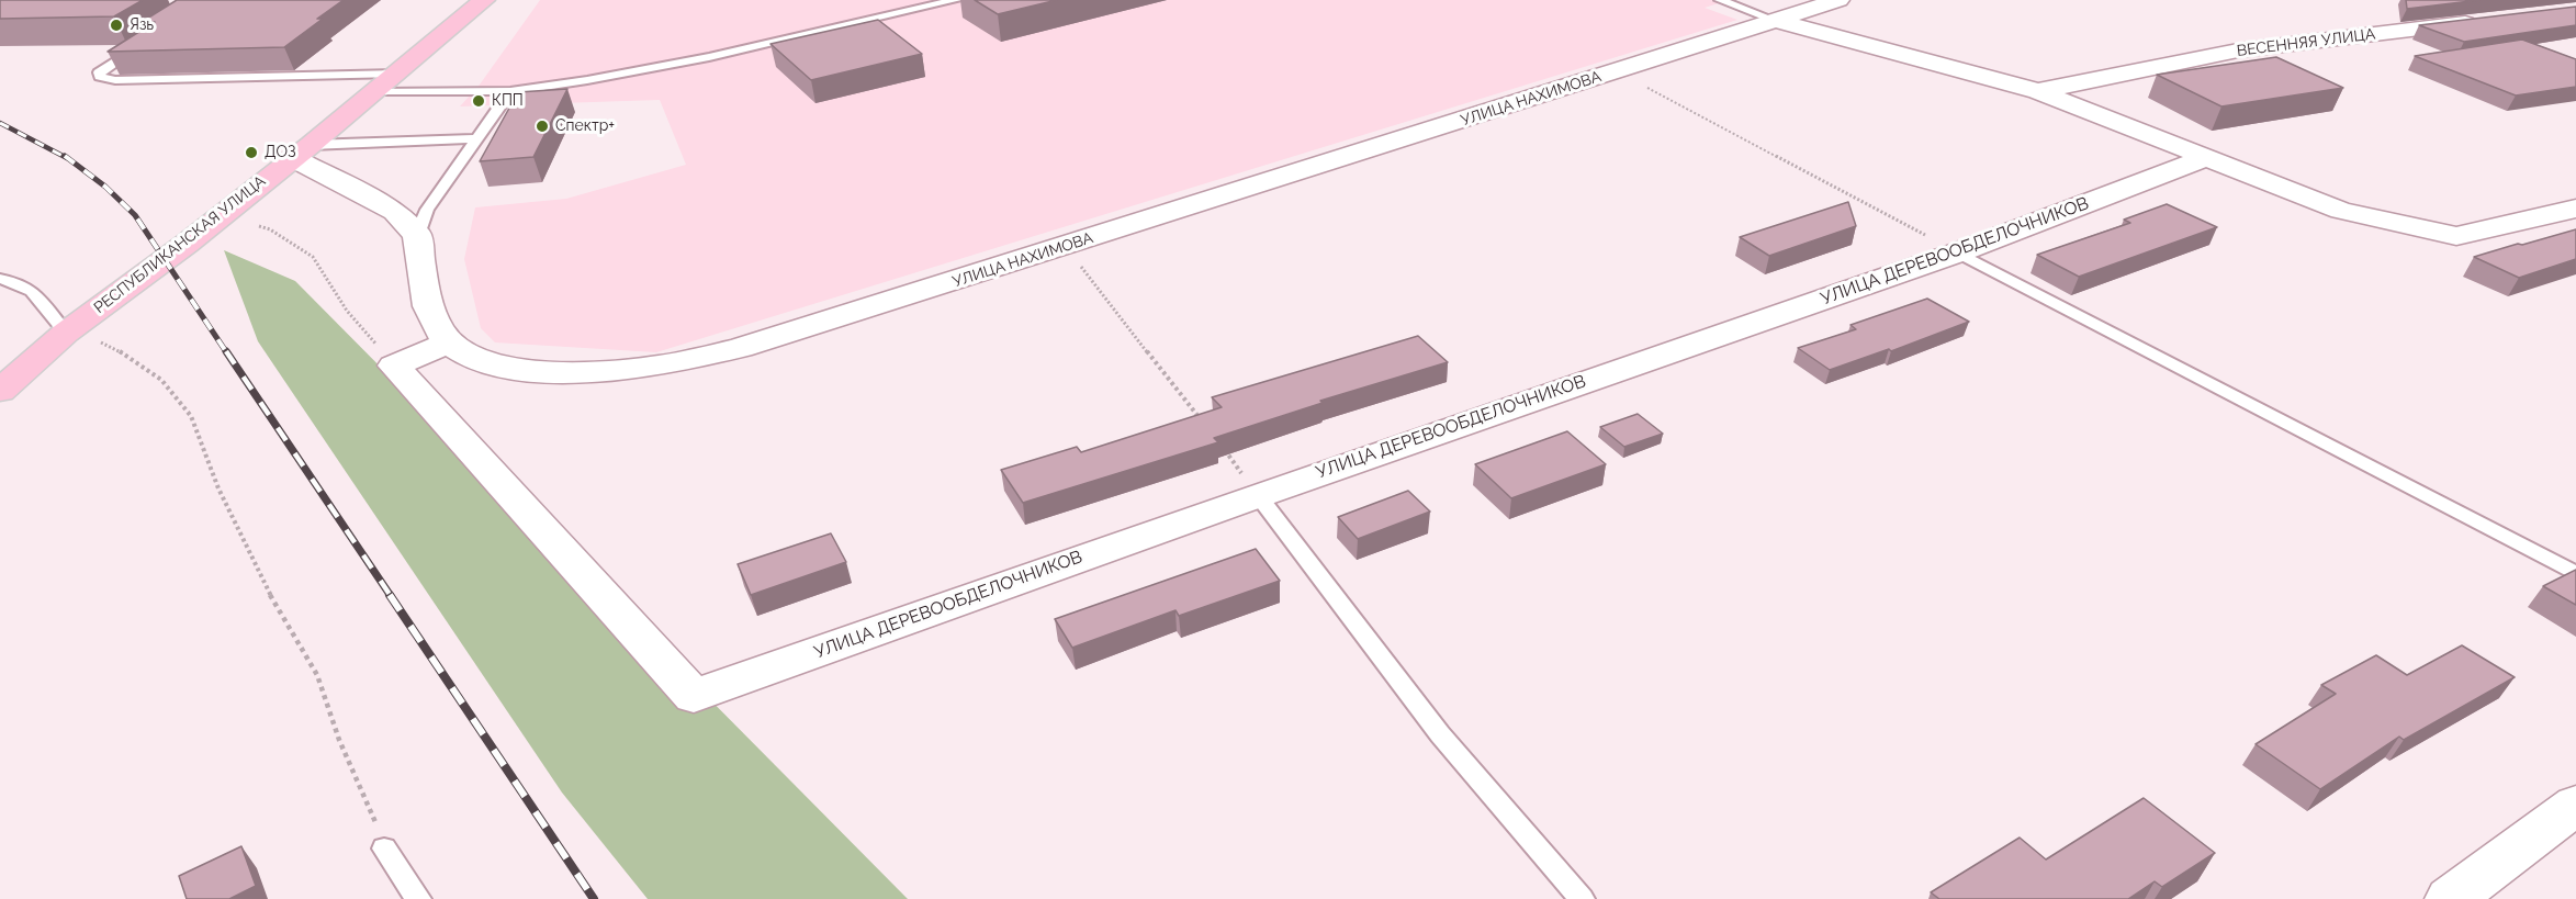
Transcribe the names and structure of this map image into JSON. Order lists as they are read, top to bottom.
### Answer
{
  "streets": {
    "main road": ["РЕСПУБЛИКАНСКАЯ УЛИЦА"],
    "street": ["ВЕСЕННЯЯ УЛИЦА", "УЛИЦА НАХИМОВА", "УЛИЦА ДЕРЕВООБДЕЛОЧНИКОВ"]
  },
  "places": [
    "Язь",
    "КПП",
    "Спектр+",
    "ДОЗ"
  ]
}
